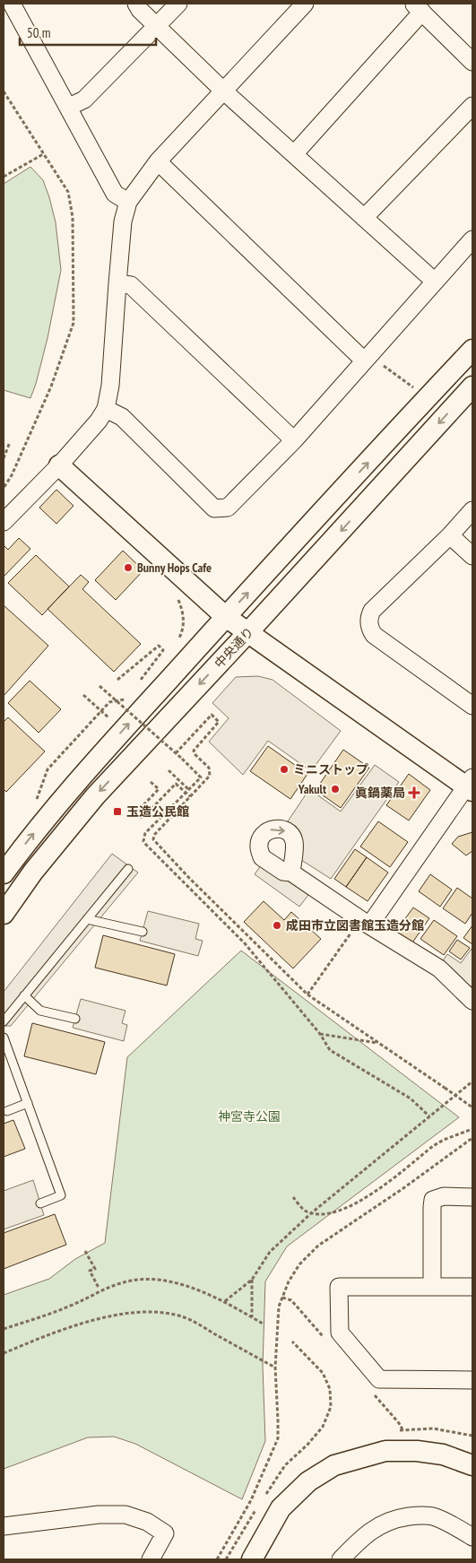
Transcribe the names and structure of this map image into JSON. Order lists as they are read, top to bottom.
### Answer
{
  "streets": {
    "street": ["中央通り"]
  },
  "parks": ["神宮寺公園"],
  "places": {
    "other": [
      "Bunny Hops Cafe",
      "ミニストップ",
      "Yakult",
      "成田市立図書館玉造分館"
    ],
    "health": ["眞鍋薬局"],
    "transit": ["玉造公民館"]
  },
  "scale_bar": "50 m"
}
